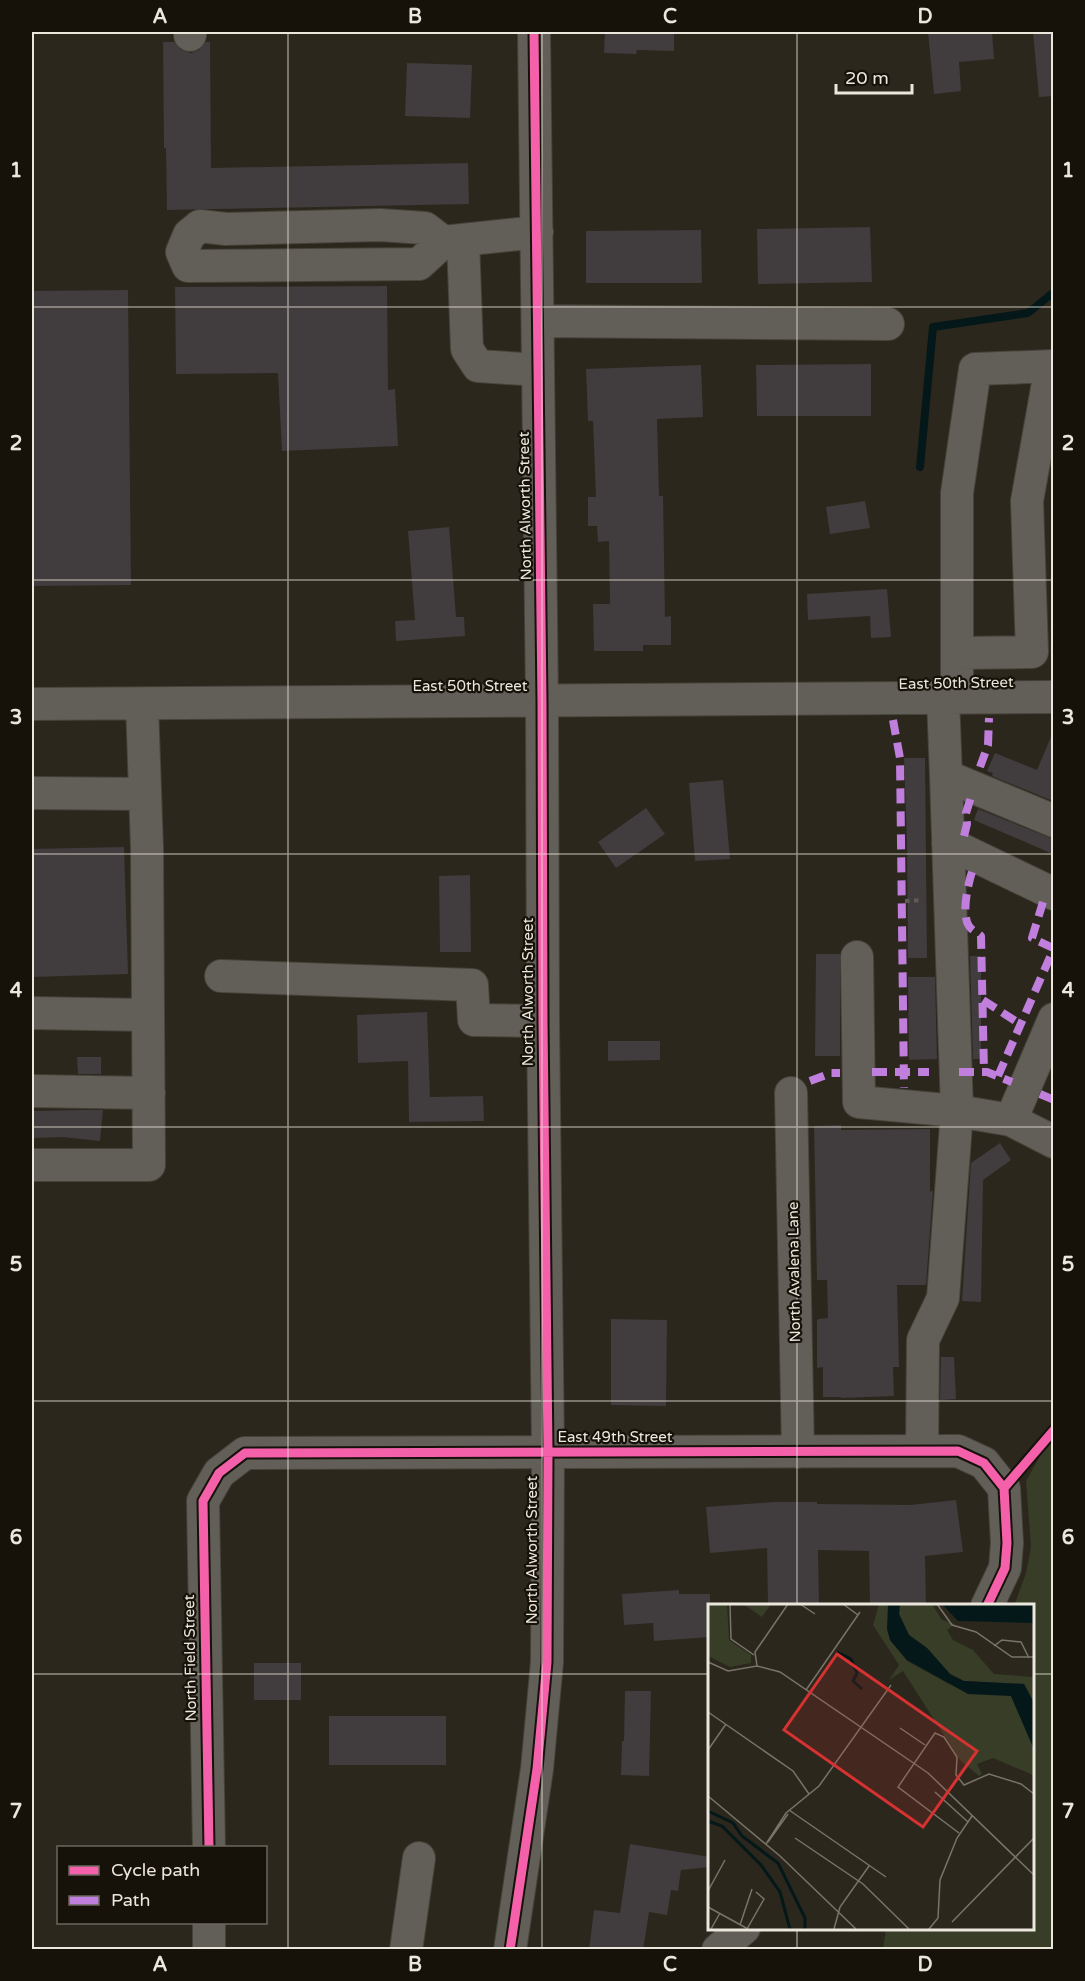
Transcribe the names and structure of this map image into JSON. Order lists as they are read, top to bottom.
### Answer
{
  "streets": {
    "street": [
      "North Alworth Street",
      "East 50th Street",
      "North Avalena Lane",
      "East 49th Street",
      "North Field Street"
    ]
  },
  "crossings": [
    ["North Alworth Street", "East 50th Street"],
    ["North Alworth Street", "East 49th Street"],
    ["North Avalena Lane", "East 49th Street"],
    ["East 49th Street", "North Field Street"]
  ],
  "legend": ["Cycle path", "Path"],
  "scale_bar": "20 m",
  "grid": {
    "columns": [
      "A",
      "B",
      "C",
      "D"
    ],
    "rows": [
      "1",
      "2",
      "3",
      "4",
      "5",
      "6",
      "7"
    ]
  }
}
